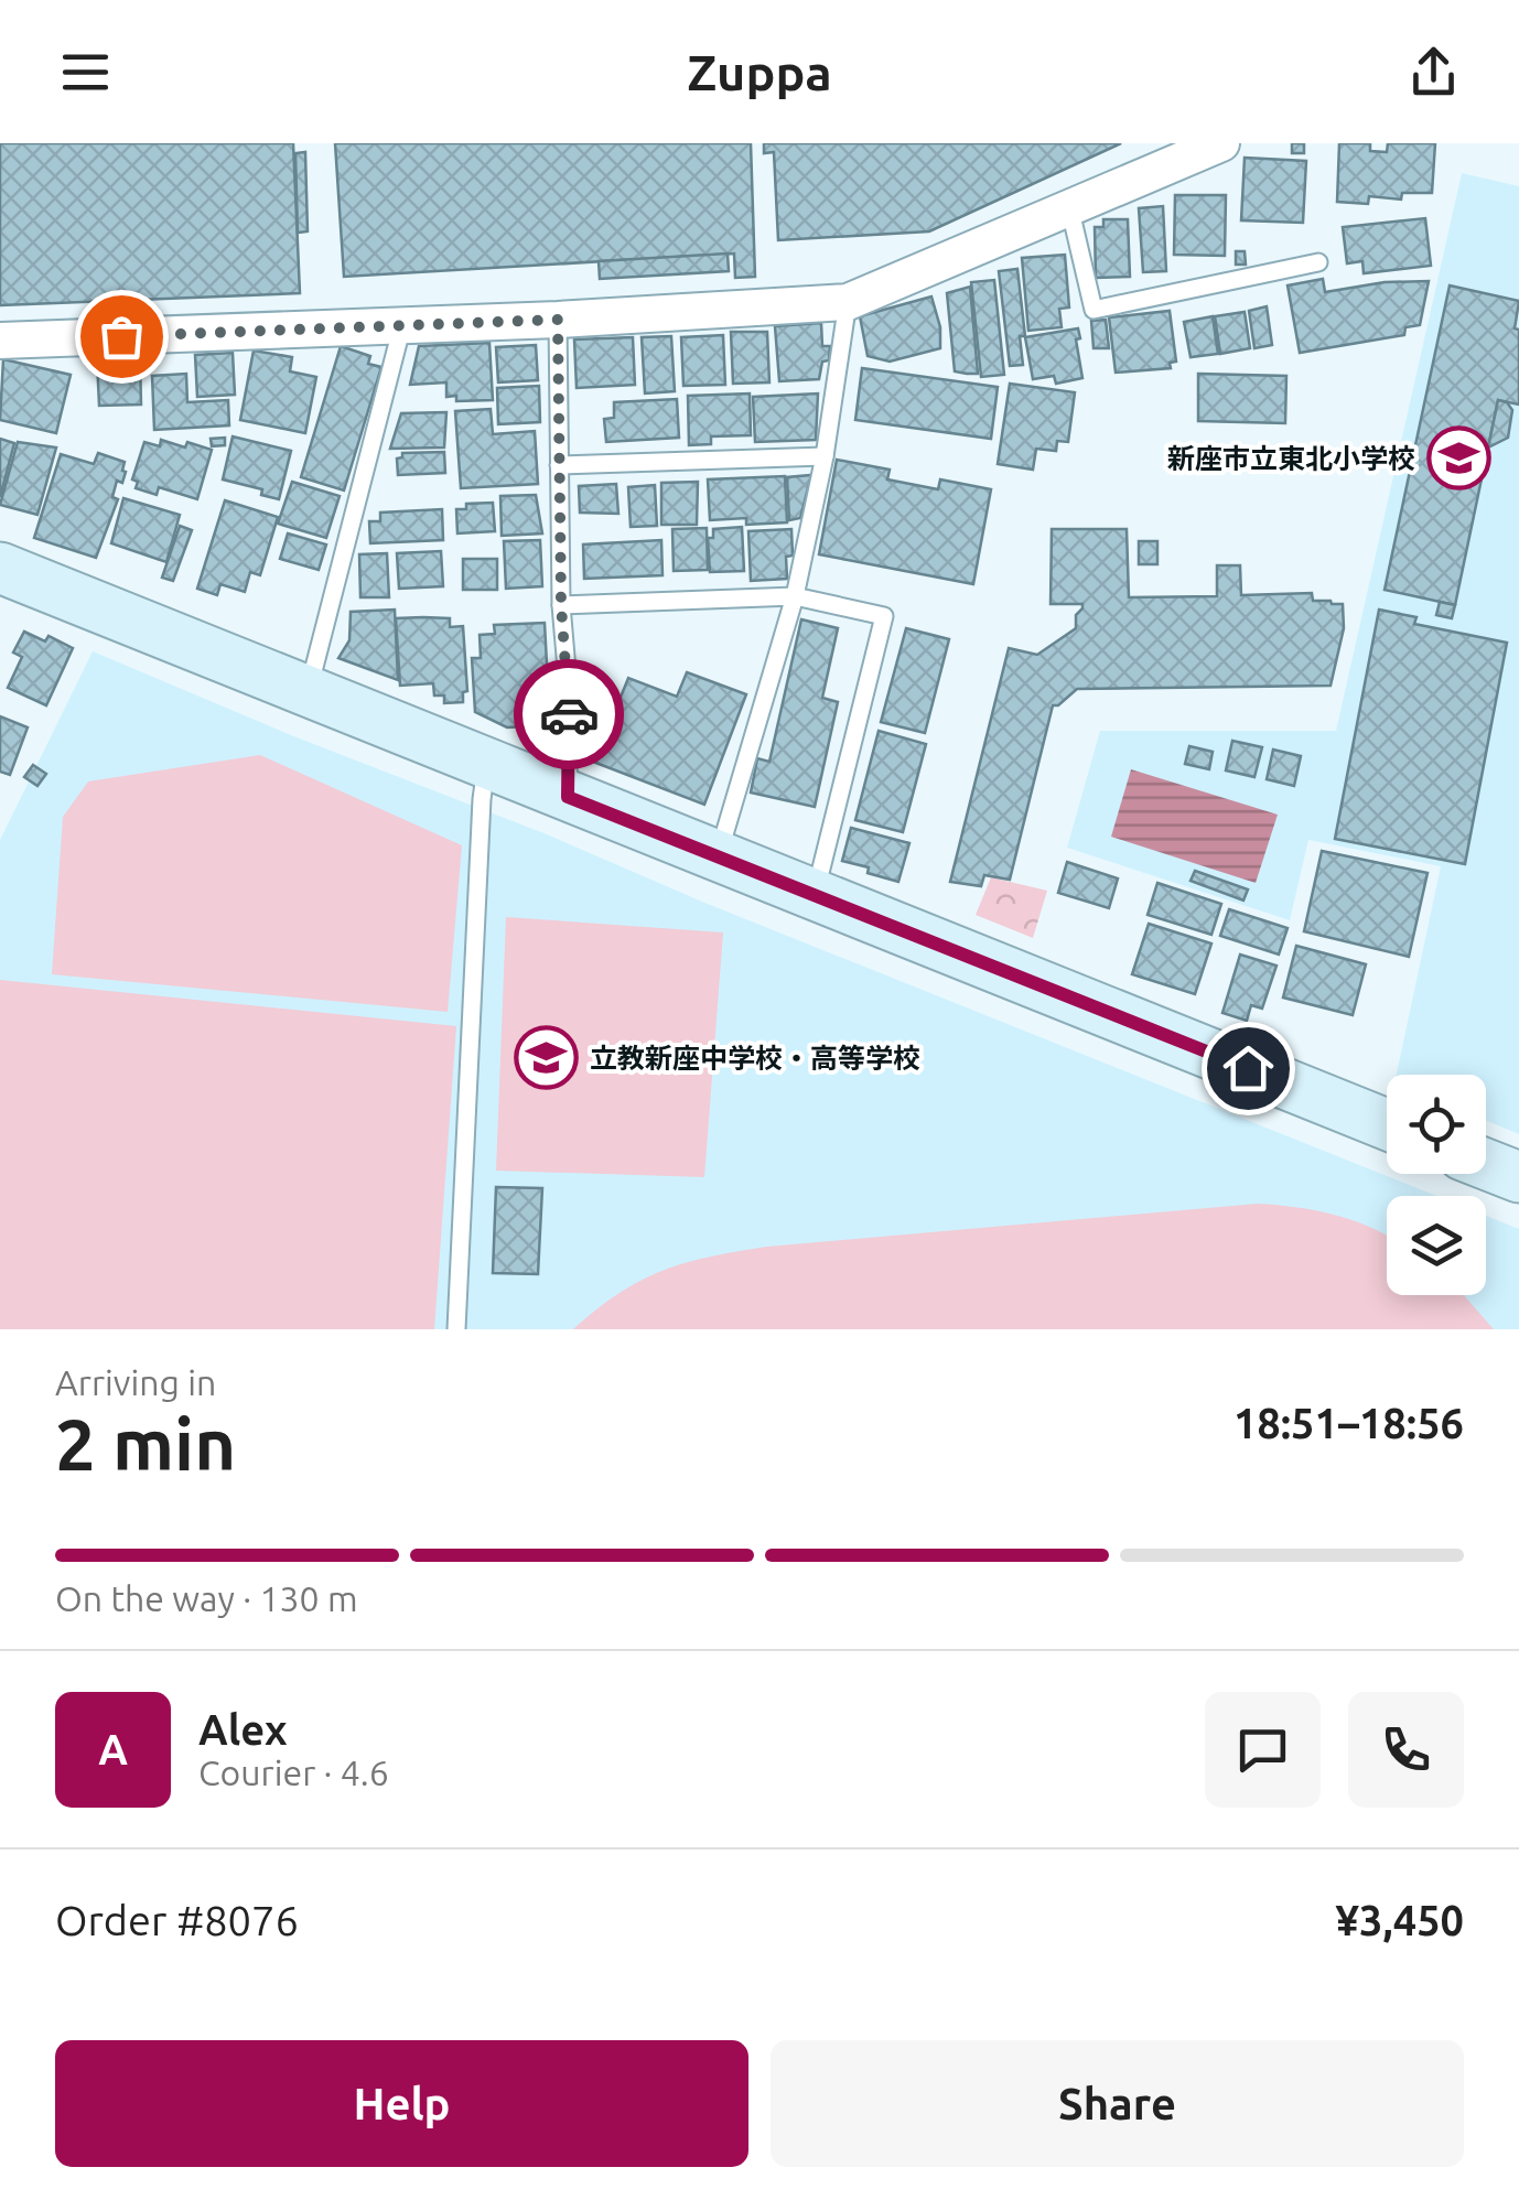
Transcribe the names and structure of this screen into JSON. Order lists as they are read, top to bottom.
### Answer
{
  "places": {
    "school or university": ["新座市立東北小学校", "立教新座中学校・高等学校"]
  },
  "page": {
    "header": "Zuppa",
    "heading": ["2 min", "Arriving in", "18:51–18:56"],
    "panel": [
      "Alex",
      "Courier · 4.6",
      "Order #8076",
      "¥3,450"
    ],
    "bar": "On the way · 130 m",
    "round": "A",
    "buttons": ["Help", "Share"]
  }
}
